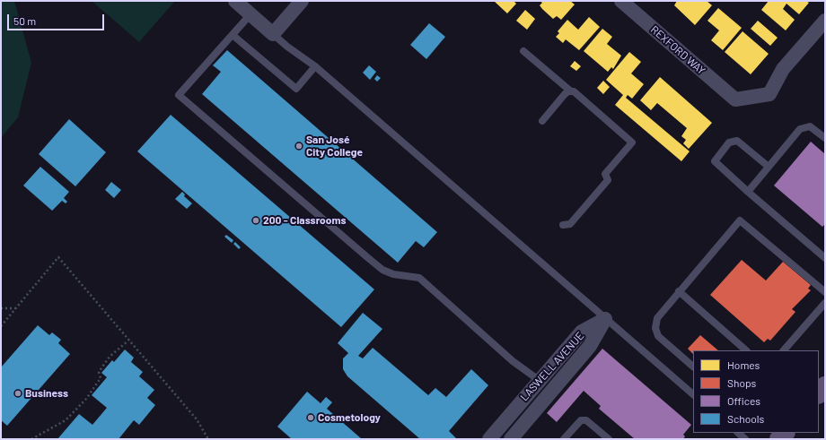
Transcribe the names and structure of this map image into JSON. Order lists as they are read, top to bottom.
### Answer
{
  "streets": {
    "street": ["REXFORD WAY", "LASWELL AVENUE"]
  },
  "places": [
    "San José City College",
    "200 - Classrooms",
    "Business",
    "Cosmetology"
  ],
  "legend": [
    "Homes",
    "Shops",
    "Offices",
    "Schools"
  ],
  "scale_bar": "50 m"
}
